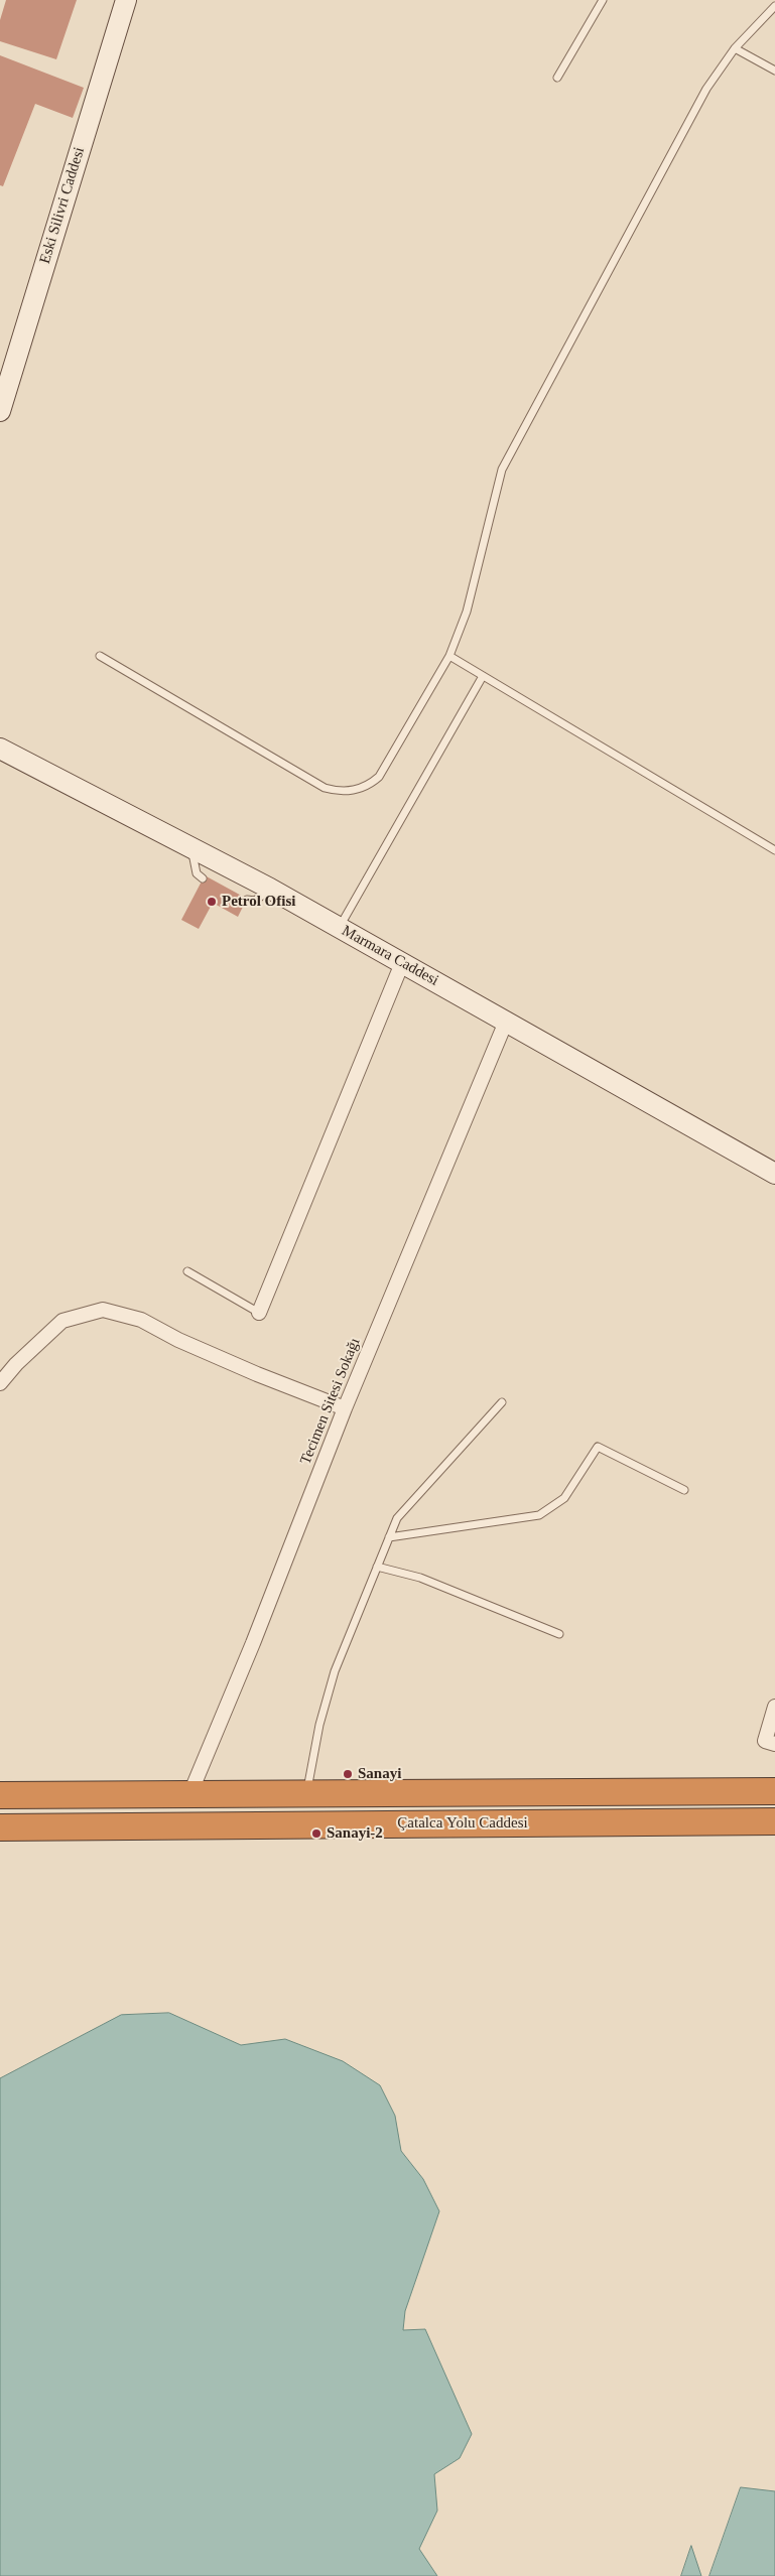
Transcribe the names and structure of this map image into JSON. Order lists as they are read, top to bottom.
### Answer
{
  "streets": {
    "highway": ["Çatalca Yolu Caddesi"],
    "main road": ["Eski Silivri Caddesi", "Marmara Caddesi"],
    "street": ["Tecimen Sitesi Sokağı"]
  },
  "crossings": [
    ["Marmara Caddesi", "Tecimen Sitesi Sokağı"],
    ["Tecimen Sitesi Sokağı", "Çatalca Yolu Caddesi"]
  ],
  "places": ["Petrol Ofisi", "Sanayi", "Sanayi-2"]
}
